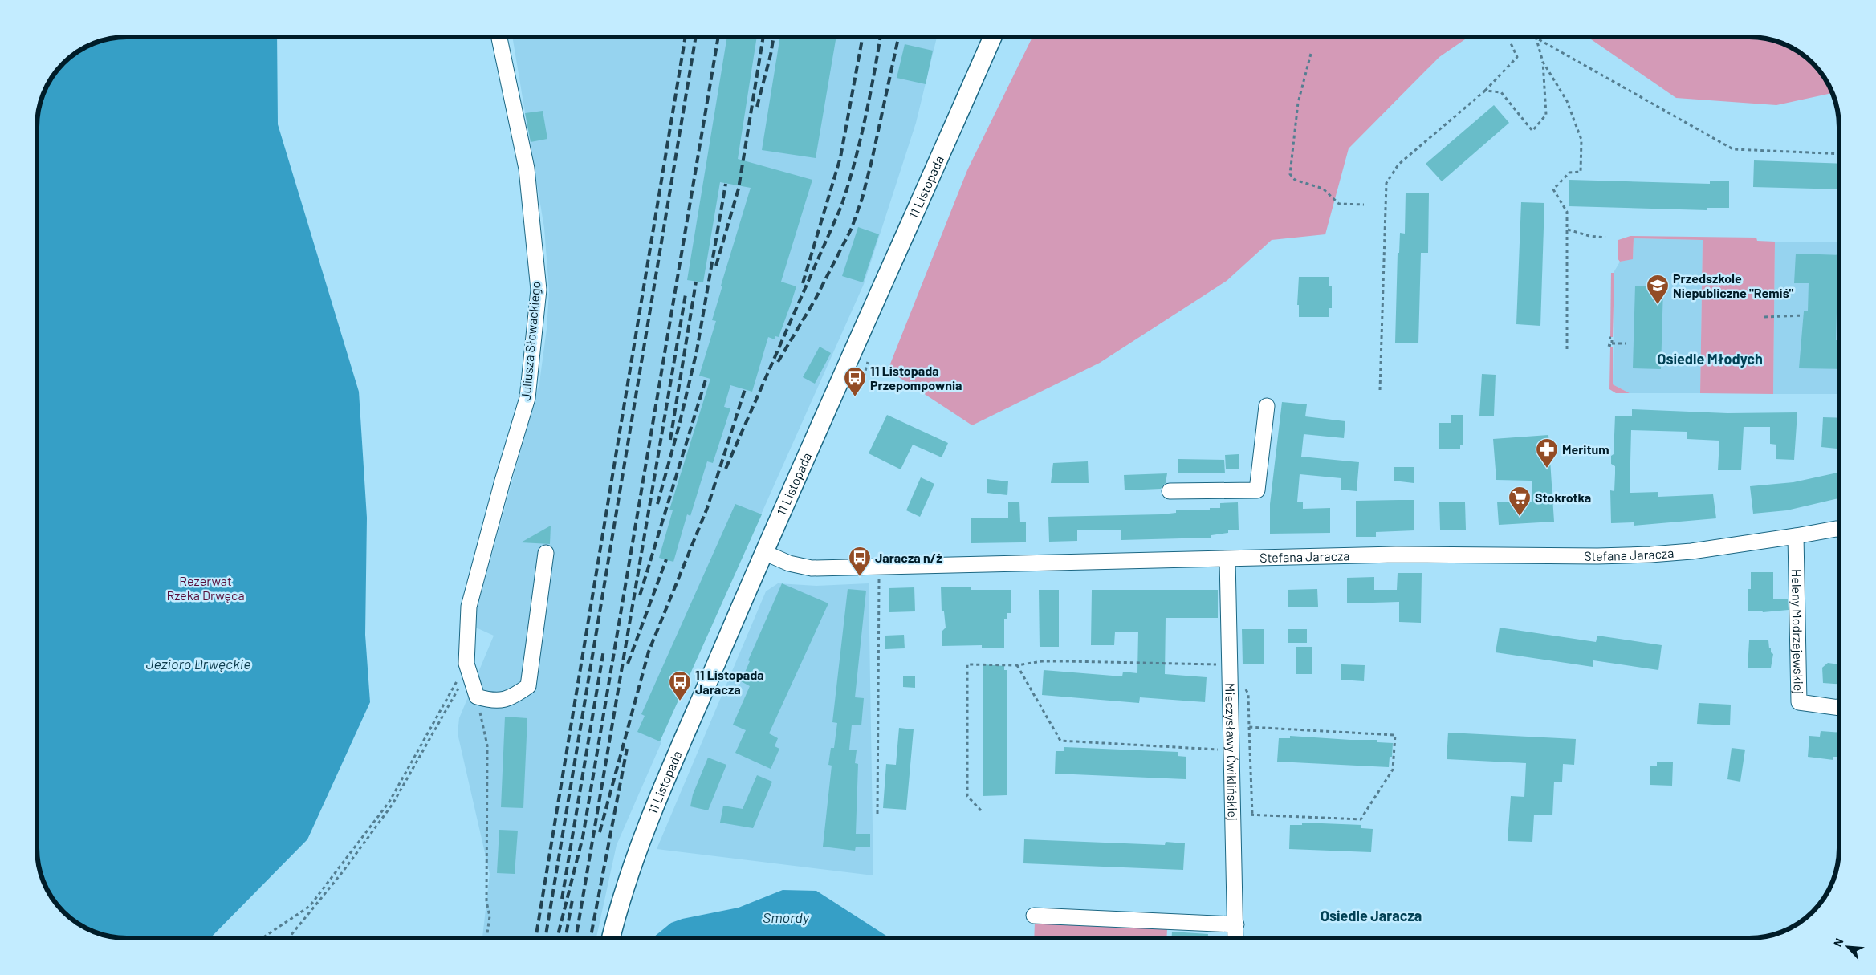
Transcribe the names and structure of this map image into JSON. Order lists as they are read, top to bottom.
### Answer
{
  "streets": {
    "main road": ["11 Listopada"],
    "street": [
      "Juliusza Słowackiego",
      "Stefana Jaracza",
      "Heleny Modrzejewskiej",
      "Mieczysławy Ćwiklińskiej"
    ]
  },
  "crossings": [
    ["11 Listopada", "Stefana Jaracza"],
    ["Stefana Jaracza", "Heleny Modrzejewskiej"],
    ["Stefana Jaracza", "Mieczysławy Ćwiklińskiej"]
  ],
  "districts": ["Osiedle Młodych", "Osiedle Jaracza"],
  "water": ["Jezioro Drwęckie", "Smordy"],
  "parks": ["Rezerwat Rzeka Drwęca"],
  "places": {
    "school or university": ["Przedszkole Niepubliczne \"Remiś\""],
    "bus stop": ["11 Listopada Przepompownia", "Jaracza n/ż", "11 Listopada Jaracza"],
    "pharmacy": ["Meritum"],
    "supermarket": ["Stokrotka"]
  },
  "north": "top left"
}
